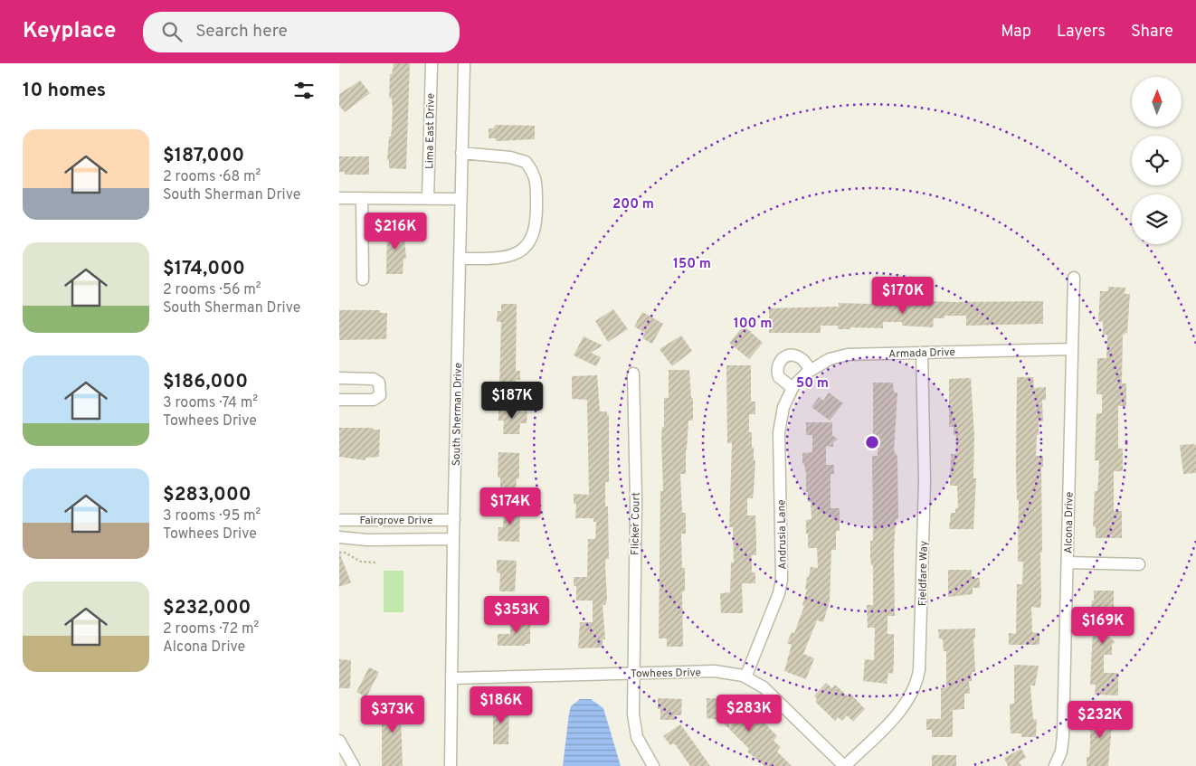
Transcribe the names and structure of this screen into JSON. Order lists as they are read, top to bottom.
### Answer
{
  "streets": {
    "street": [
      "Lima East Drive",
      "Armada Drive",
      "South Sherman Drive",
      "Fairgrove Drive",
      "Alcona Drive",
      "Flicker Court",
      "Andrusia Lane",
      "Fieldfare Way",
      "Towhees Drive"
    ]
  },
  "crossings": [
    ["Armada Drive", "Alcona Drive"],
    ["Armada Drive", "Andrusia Lane"],
    ["Armada Drive", "Fieldfare Way"],
    ["South Sherman Drive", "Fairgrove Drive"],
    ["South Sherman Drive", "Towhees Drive"],
    ["Flicker Court", "Towhees Drive"],
    ["Andrusia Lane", "Towhees Drive"],
    ["Fieldfare Way", "Towhees Drive"]
  ],
  "north": "top",
  "page": {
    "header": "Keyplace",
    "search": "Search here",
    "nav": ["Map", "Layers", "Share"],
    "heading": "10 homes",
    "list": [
      {
        "name": "$187,000",
        "note": "2 rooms · 68 m² · South Sherman Drive"
      },
      {
        "name": "$174,000",
        "note": "2 rooms · 56 m² · South Sherman Drive"
      },
      {
        "name": "$186,000",
        "note": "3 rooms · 74 m² · Towhees Drive"
      },
      {
        "name": "$283,000",
        "note": "3 rooms · 95 m² · Towhees Drive"
      },
      {
        "name": "$232,000",
        "note": "2 rooms · 72 m² · Alcona Drive"
      }
    ],
    "price": [
      "$216K",
      "$170K",
      "$187K",
      "$174K",
      "$353K",
      "$169K",
      "$186K",
      "$283K",
      "$373K",
      "$232K"
    ]
  },
  "rings": [
    "200 m",
    "150 m",
    "100 m",
    "50 m"
  ]
}
